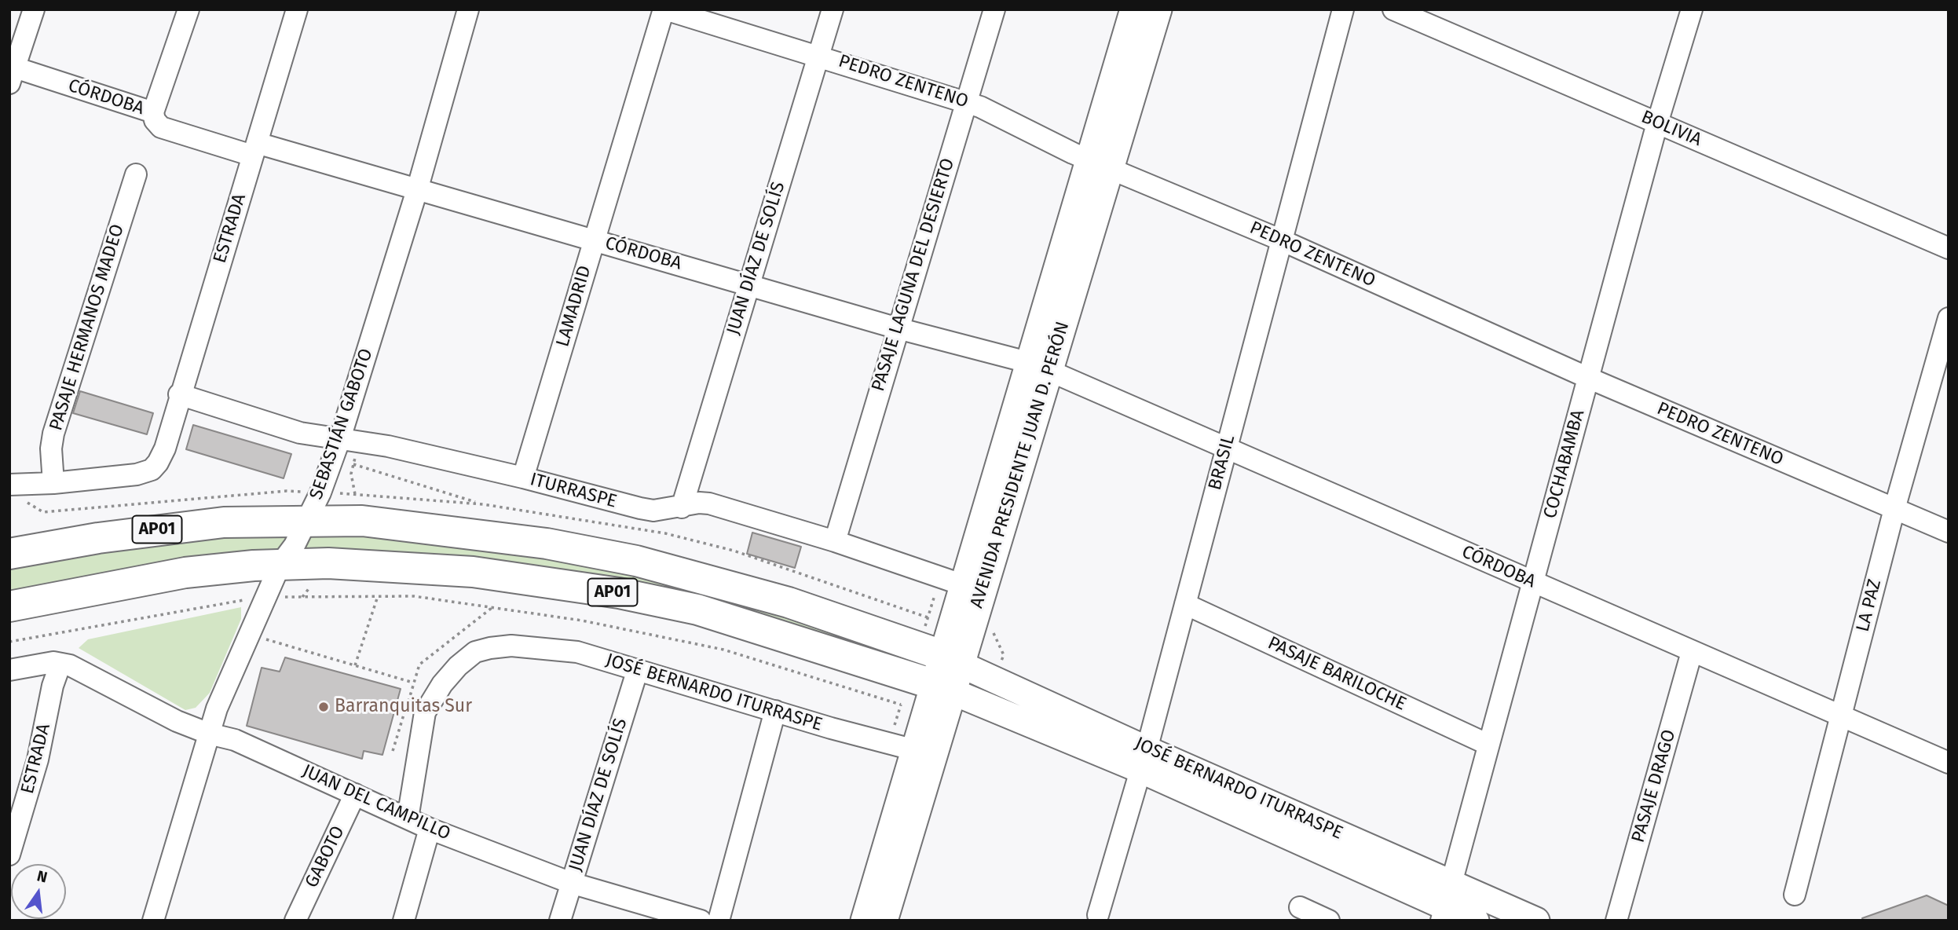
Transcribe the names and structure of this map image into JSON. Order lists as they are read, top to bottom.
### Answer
{
  "streets": {
    "highway": ["AP01"],
    "main road": ["AVENIDA PRESIDENTE JUAN D. PERÓN", "JOSÉ BERNARDO ITURRASPE"],
    "street": [
      "PEDRO ZENTENO",
      "CÓRDOBA",
      "BOLIVIA",
      "ESTRADA",
      "JUAN DÍAZ DE SOLÍS",
      "PASAJE LAGUNA DEL DESIERTO",
      "LAMADRID",
      "PASAJE HERMANOS MADEO",
      "SEBASTIÁN GABOTO",
      "BRASIL",
      "COCHABAMBA",
      "ITURRASPE",
      "LA PAZ",
      "PASAJE BARILOCHE",
      "PASAJE DRAGO",
      "JUAN DEL CAMPILLO",
      "GABOTO"
    ]
  },
  "crossings": [
    ["PEDRO ZENTENO", "JUAN DÍAZ DE SOLÍS"],
    ["PEDRO ZENTENO", "PASAJE LAGUNA DEL DESIERTO"],
    ["PEDRO ZENTENO", "LAMADRID"],
    ["PEDRO ZENTENO", "BRASIL"],
    ["PEDRO ZENTENO", "COCHABAMBA"],
    ["PEDRO ZENTENO", "AVENIDA PRESIDENTE JUAN D. PERÓN"],
    ["PEDRO ZENTENO", "LA PAZ"],
    ["CÓRDOBA", "ESTRADA"],
    ["CÓRDOBA", "JUAN DÍAZ DE SOLÍS"],
    ["CÓRDOBA", "PASAJE LAGUNA DEL DESIERTO"],
    ["CÓRDOBA", "LAMADRID"],
    ["CÓRDOBA", "SEBASTIÁN GABOTO"],
    ["CÓRDOBA", "BRASIL"],
    ["CÓRDOBA", "COCHABAMBA"],
    ["CÓRDOBA", "AVENIDA PRESIDENTE JUAN D. PERÓN"],
    ["CÓRDOBA", "LA PAZ"],
    ["CÓRDOBA", "PASAJE DRAGO"],
    ["BOLIVIA", "COCHABAMBA"],
    ["ESTRADA", "PASAJE HERMANOS MADEO"],
    ["ESTRADA", "ITURRASPE"],
    ["ESTRADA", "JUAN DEL CAMPILLO"],
    ["JUAN DÍAZ DE SOLÍS", "ITURRASPE"],
    ["JUAN DÍAZ DE SOLÍS", "JOSÉ BERNARDO ITURRASPE"],
    ["JUAN DÍAZ DE SOLÍS", "JUAN DEL CAMPILLO"],
    ["PASAJE LAGUNA DEL DESIERTO", "ITURRASPE"],
    ["LAMADRID", "ITURRASPE"],
    ["SEBASTIÁN GABOTO", "ITURRASPE"],
    ["SEBASTIÁN GABOTO", "AP01"],
    ["SEBASTIÁN GABOTO", "JUAN DEL CAMPILLO"],
    ["BRASIL", "PASAJE BARILOCHE"],
    ["BRASIL", "JOSÉ BERNARDO ITURRASPE"],
    ["COCHABAMBA", "PASAJE BARILOCHE"],
    ["COCHABAMBA", "JOSÉ BERNARDO ITURRASPE"],
    ["AVENIDA PRESIDENTE JUAN D. PERÓN", "ITURRASPE"],
    ["AVENIDA PRESIDENTE JUAN D. PERÓN", "AP01"],
    ["AVENIDA PRESIDENTE JUAN D. PERÓN", "JOSÉ BERNARDO ITURRASPE"],
    ["AP01", "JOSÉ BERNARDO ITURRASPE"],
    ["JOSÉ BERNARDO ITURRASPE", "JUAN DEL CAMPILLO"],
    ["JUAN DEL CAMPILLO", "GABOTO"]
  ],
  "places": ["Barranquitas Sur"],
  "north": "top"
}
